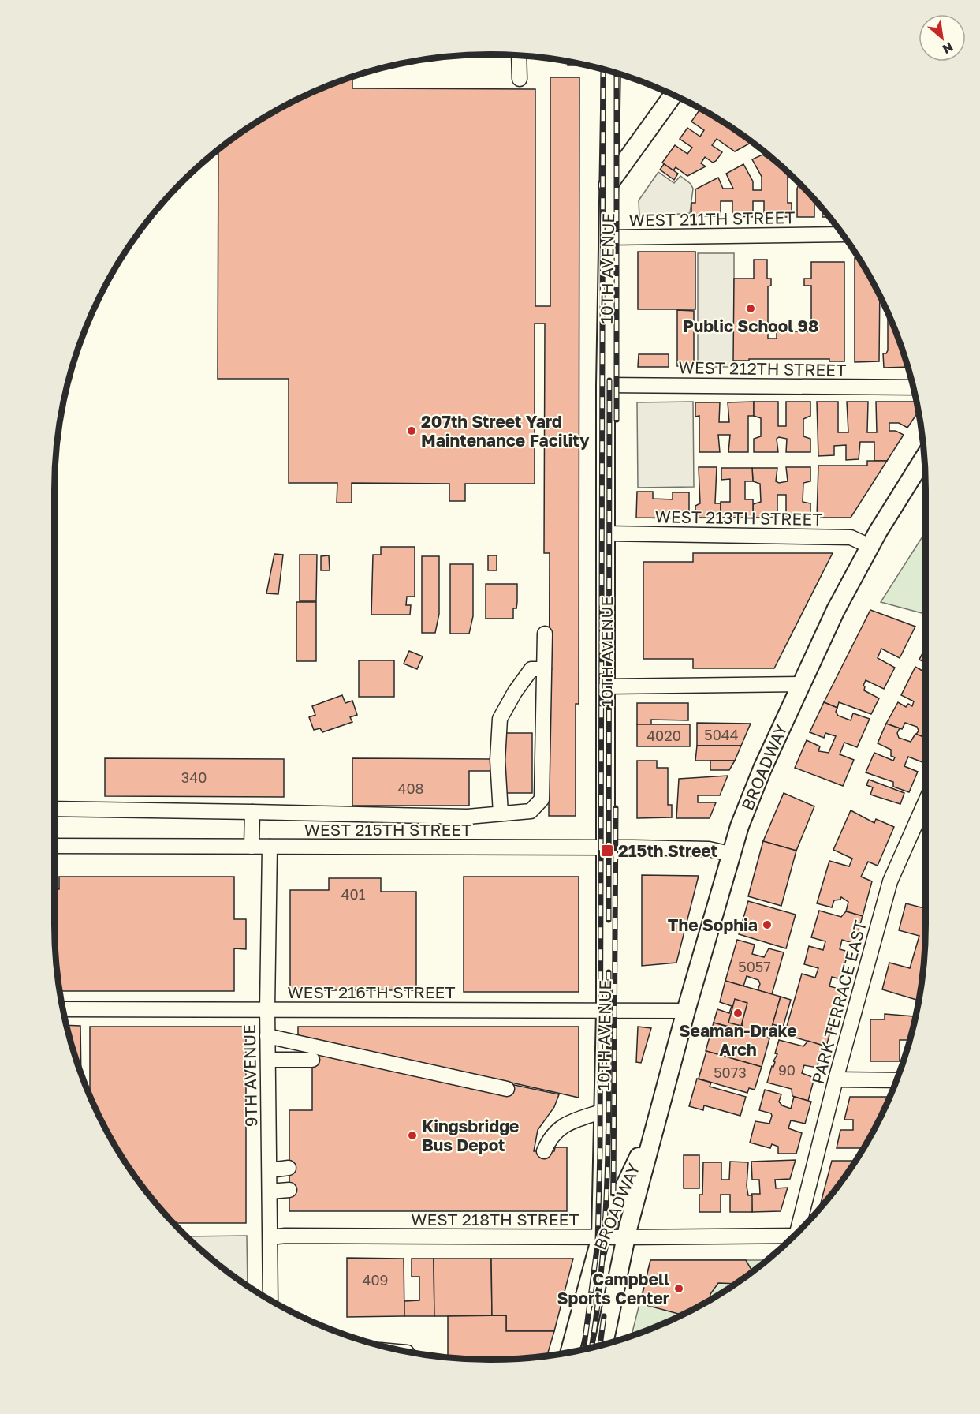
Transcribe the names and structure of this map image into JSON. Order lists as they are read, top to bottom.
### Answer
{
  "streets": {
    "main road": ["10TH AVENUE", "BROADWAY"],
    "street": [
      "WEST 211TH STREET",
      "WEST 212TH STREET",
      "WEST 213TH STREET",
      "WEST 215TH STREET",
      "WEST 216TH STREET",
      "PARK TERRACE EAST",
      "9TH AVENUE",
      "WEST 218TH STREET"
    ]
  },
  "crossings": [
    ["WEST 211TH STREET", "10TH AVENUE"],
    ["10TH AVENUE", "WEST 212TH STREET"],
    ["10TH AVENUE", "WEST 213TH STREET"],
    ["10TH AVENUE", "BROADWAY"],
    ["10TH AVENUE", "WEST 215TH STREET"],
    ["10TH AVENUE", "WEST 216TH STREET"],
    ["10TH AVENUE", "WEST 218TH STREET"],
    ["WEST 213TH STREET", "BROADWAY"],
    ["BROADWAY", "WEST 215TH STREET"],
    ["BROADWAY", "WEST 216TH STREET"],
    ["BROADWAY", "WEST 218TH STREET"],
    ["WEST 215TH STREET", "9TH AVENUE"],
    ["WEST 216TH STREET", "9TH AVENUE"],
    ["9TH AVENUE", "WEST 218TH STREET"]
  ],
  "places": {
    "other": [
      "Public School 98",
      "207th Street Yard Maintenance Facility",
      "The Sophia",
      "Seaman-Drake Arch",
      "Kingsbridge Bus Depot",
      "Campbell Sports Center"
    ],
    "transit": ["215th Street"]
  },
  "house_numbers": [
    "5044",
    "4020",
    "340",
    "408",
    "401",
    "5057",
    "90",
    "5073",
    "409"
  ],
  "north": "bottom right"
}
